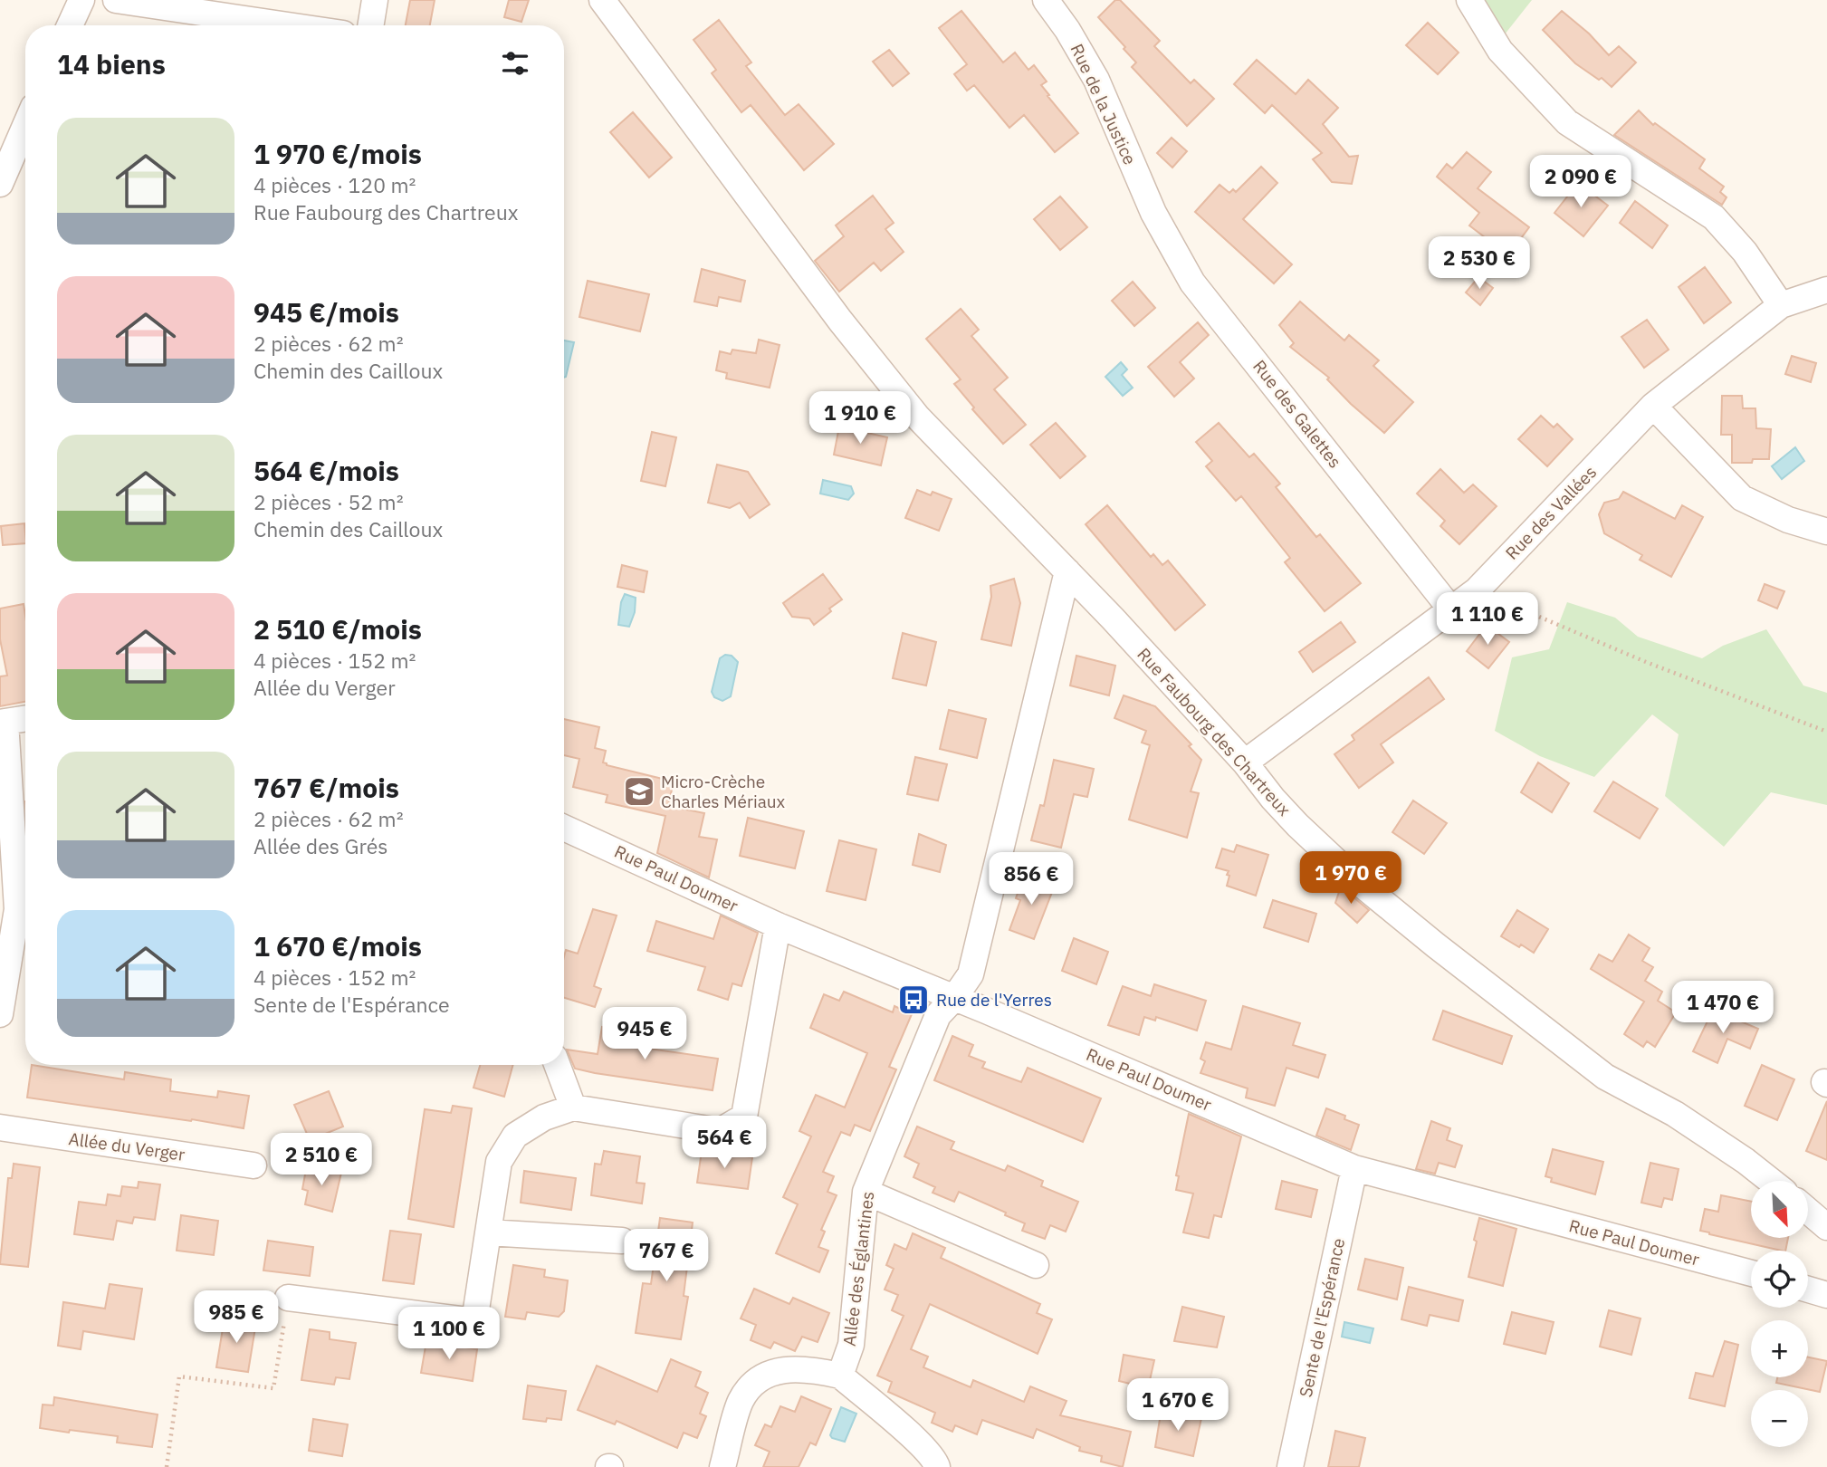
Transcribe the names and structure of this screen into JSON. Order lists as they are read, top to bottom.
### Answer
{
  "streets": {
    "street": [
      "Rue de la Justice",
      "Rue des Galettes",
      "Rue des Vallées",
      "Rue Faubourg des Chartreux",
      "Rue Paul Doumer",
      "Allée du Verger",
      "Allée des Églantines",
      "Sente de l'Espérance"
    ]
  },
  "crossings": [
    ["Rue de la Justice", "Rue des Galettes"],
    ["Rue des Galettes", "Rue des Vallées"],
    ["Rue des Vallées", "Rue Faubourg des Chartreux"],
    ["Rue Paul Doumer", "Allée des Églantines"],
    ["Rue Paul Doumer", "Sente de l'Espérance"]
  ],
  "places": {
    "school or university": ["Micro-Crèche Charles Mériaux"],
    "bus stop": ["Rue de l'Yerres"]
  },
  "north": "bottom right",
  "page": {
    "heading": "14 biens",
    "list": [
      {
        "name": "1 970 €/mois",
        "note": "4 pièces · 120 m² · Rue Faubourg des Chartreux"
      },
      {
        "name": "945 €/mois",
        "note": "2 pièces · 62 m² · Chemin des Cailloux"
      },
      {
        "name": "564 €/mois",
        "note": "2 pièces · 52 m² · Chemin des Cailloux"
      },
      {
        "name": "2 510 €/mois",
        "note": "4 pièces · 152 m² · Allée du Verger"
      },
      {
        "name": "767 €/mois",
        "note": "2 pièces · 62 m² · Allée des Grés"
      },
      {
        "name": "1 670 €/mois",
        "note": "4 pièces · 152 m² · Sente de l'Espérance"
      }
    ],
    "price": [
      "2 090 €",
      "2 530 €",
      "1 910 €",
      "1 110 €",
      "1 970 €",
      "856 €",
      "1 470 €",
      "945 €",
      "564 €",
      "2 510 €",
      "767 €",
      "985 €",
      "1 100 €",
      "1 670 €"
    ],
    "map_buttons": ["+", "−"]
  }
}
